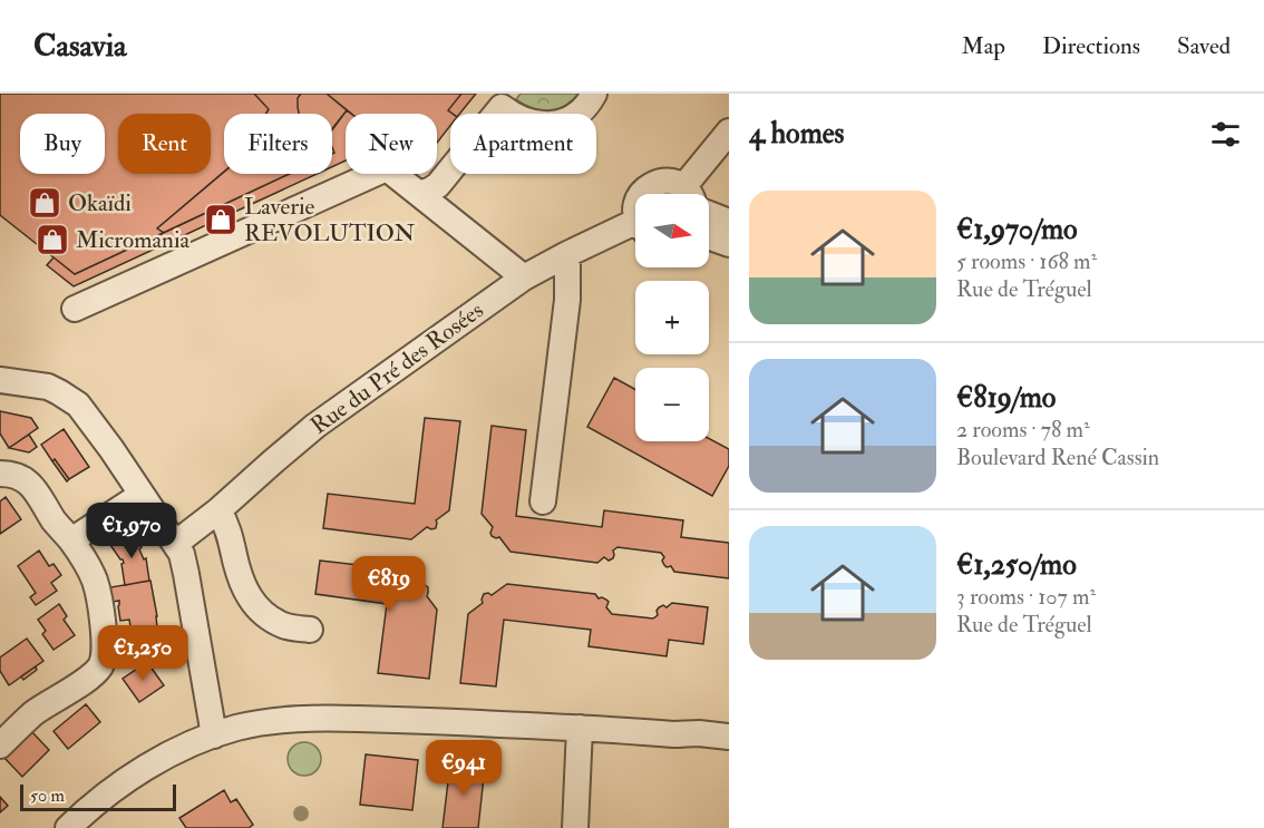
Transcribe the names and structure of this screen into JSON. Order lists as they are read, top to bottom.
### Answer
{
  "streets": {
    "street": ["Rue du Pré des Rosées"]
  },
  "places": {
    "shop": ["Okaïdi", "Laverie REVOLUTION", "Micromania"]
  },
  "scale_bar": "50 m",
  "north": "right",
  "page": {
    "header": "Casavia",
    "nav": ["Map", "Directions", "Saved"],
    "heading": "4 homes",
    "chip": [
      "Buy",
      "Rent",
      "Filters",
      "New",
      "Apartment"
    ],
    "list": [
      {
        "name": "€1,970/mo",
        "note": "5 rooms · 168 m² · Rue de Tréguel"
      },
      {
        "name": "€819/mo",
        "note": "2 rooms · 78 m² · Boulevard René Cassin"
      },
      {
        "name": "€1,250/mo",
        "note": "3 rooms · 107 m² · Rue de Tréguel"
      }
    ],
    "map_buttons": ["+", "−"],
    "price": [
      "€1,970",
      "€819",
      "€1,250",
      "€941"
    ],
    "scale": "50 m"
  }
}
